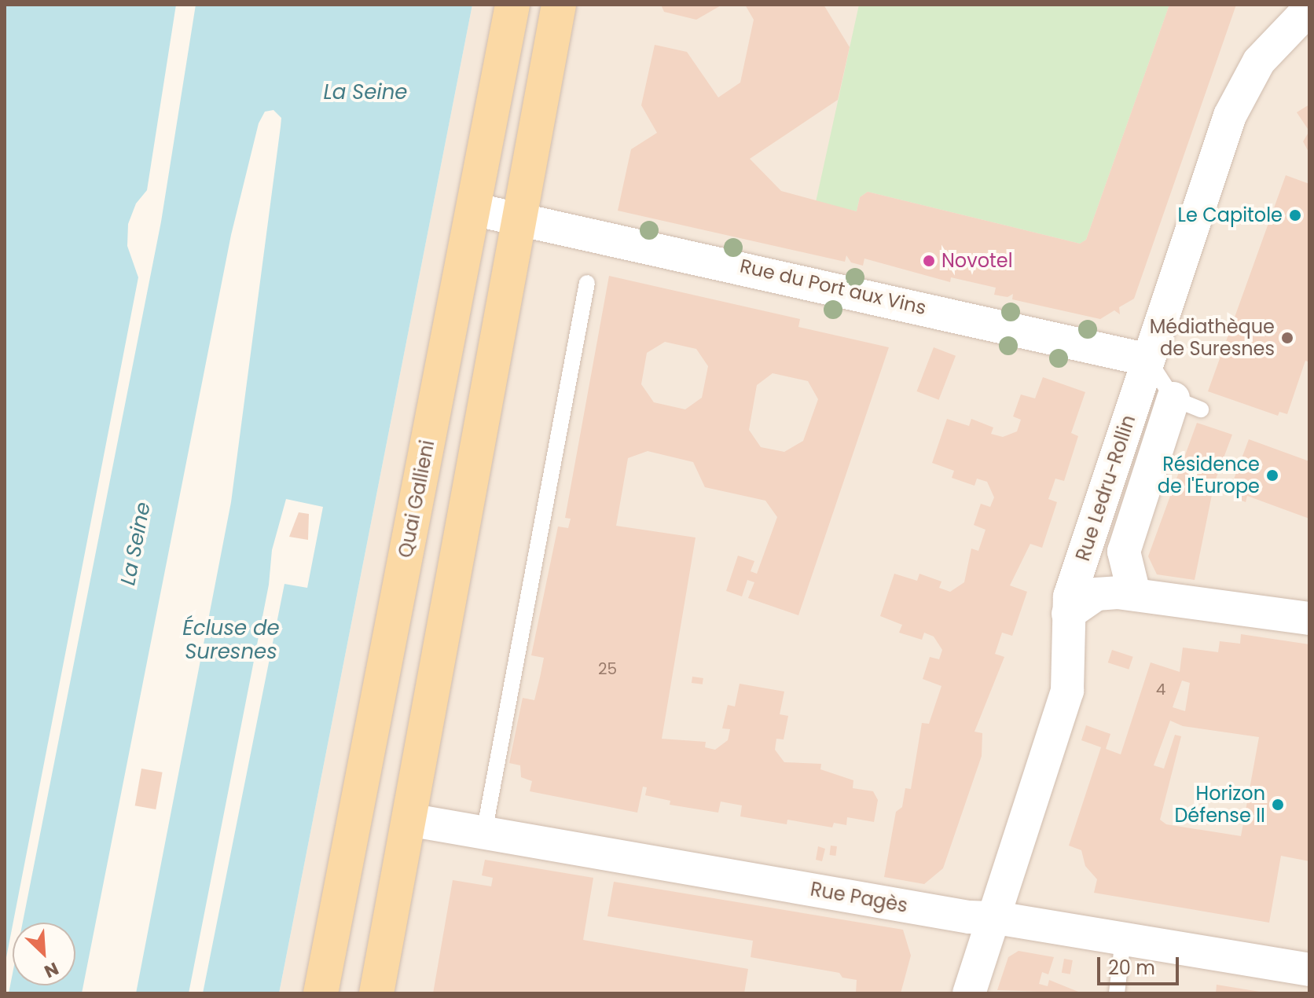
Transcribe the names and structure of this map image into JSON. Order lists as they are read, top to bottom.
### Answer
{
  "streets": {
    "main road": ["Quai Gallieni"],
    "street": ["Rue du Port aux Vins", "Rue Ledru-Rollin", "Rue Pagès"]
  },
  "crossings": [
    ["Rue du Port aux Vins", "Rue Ledru-Rollin"],
    ["Rue du Port aux Vins", "Quai Gallieni"],
    ["Rue Ledru-Rollin", "Rue Pagès"]
  ],
  "water": ["La Seine", "Écluse de Suresnes"],
  "places": [
    "Le Capitole",
    "Novotel",
    "Médiathèque de Suresnes",
    "Résidence de l'Europe",
    "Horizon Défense II"
  ],
  "house_numbers": ["25", "4"],
  "scale_bar": "20 m",
  "north": "bottom right"
}
